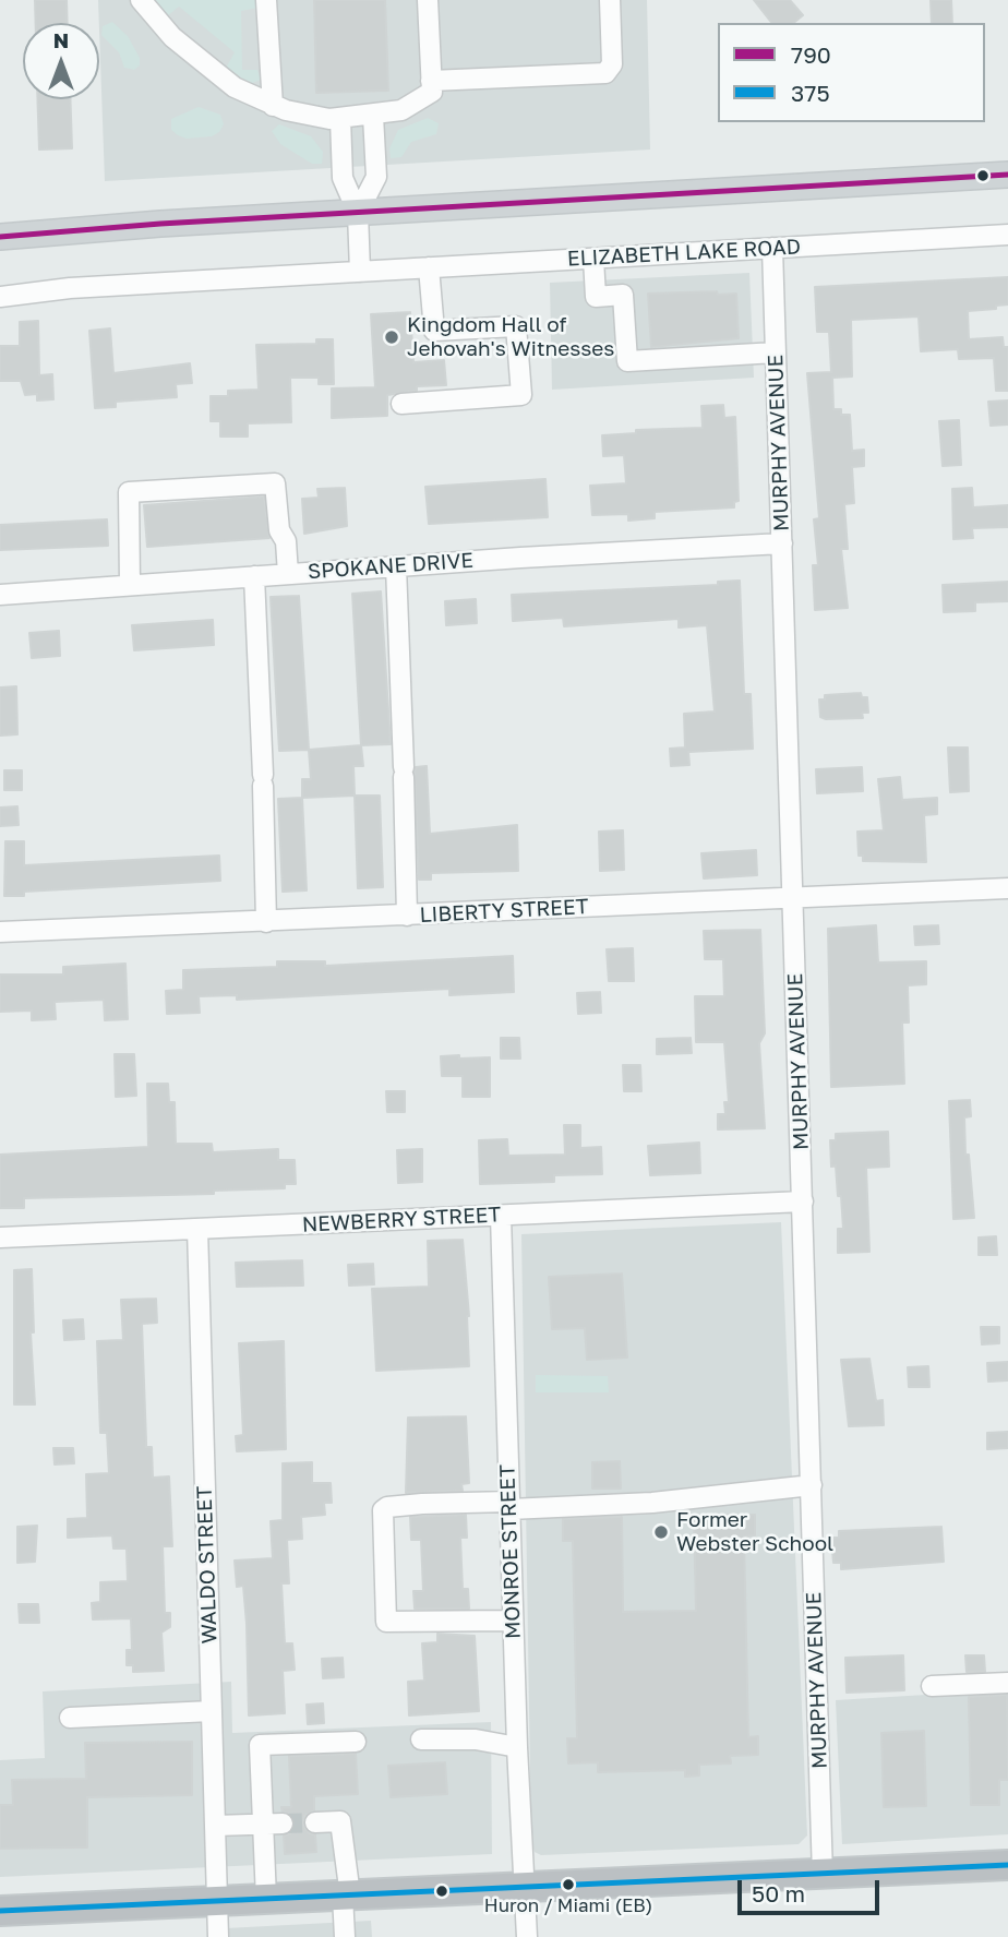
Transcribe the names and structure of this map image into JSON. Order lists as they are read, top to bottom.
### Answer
{
  "streets": {
    "street": [
      "ELIZABETH LAKE ROAD",
      "MURPHY AVENUE",
      "SPOKANE DRIVE",
      "LIBERTY STREET",
      "NEWBERRY STREET",
      "MONROE STREET",
      "WALDO STREET"
    ]
  },
  "crossings": [
    ["ELIZABETH LAKE ROAD", "MURPHY AVENUE"],
    ["MURPHY AVENUE", "SPOKANE DRIVE"],
    ["MURPHY AVENUE", "LIBERTY STREET"],
    ["MURPHY AVENUE", "NEWBERRY STREET"],
    ["NEWBERRY STREET", "MONROE STREET"],
    ["NEWBERRY STREET", "WALDO STREET"]
  ],
  "places": ["Kingdom Hall of Jehovah's Witnesses", "Former Webster School", "Huron / Miami (EB)"],
  "lines": ["transit line 790", "transit line 375"],
  "legend": ["790", "375"],
  "scale_bar": "50 m",
  "north": "top"
}
